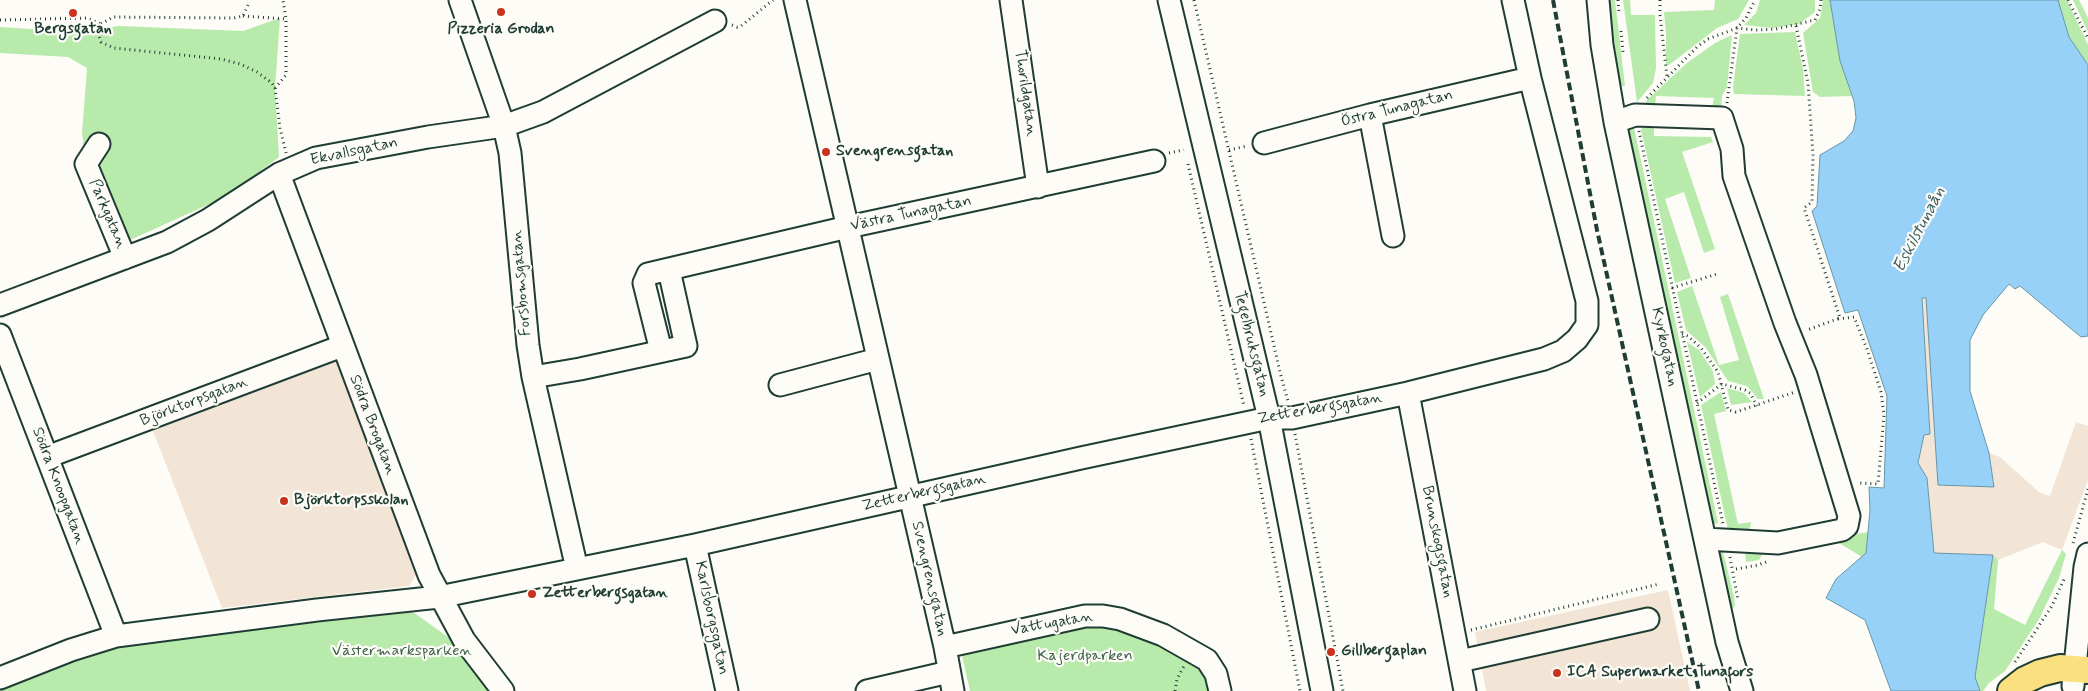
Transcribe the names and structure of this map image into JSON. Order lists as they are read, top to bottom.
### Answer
{
  "streets": {
    "street": [
      "Thorildgatan",
      "Östra Tunagatan",
      "Ekvallsgatan",
      "Parkgatan",
      "Västra Tunagatan",
      "Forsbomsgatan",
      "Tegelbruksgatan",
      "Kyrkogatan",
      "Björktorpsgatan",
      "Zetterbergsgatan",
      "Södra Brogatan",
      "Södra Knoopgatan",
      "Brunskogsgatan",
      "Svengrensgatan",
      "Karlsborgsgatan",
      "Vattugatan"
    ]
  },
  "crossings": [
    ["Thorildgatan", "Västra Tunagatan"],
    ["Östra Tunagatan", "Zetterbergsgatan"],
    ["Ekvallsgatan", "Parkgatan"],
    ["Ekvallsgatan", "Forsbomsgatan"],
    ["Ekvallsgatan", "Södra Brogatan"],
    ["Västra Tunagatan", "Forsbomsgatan"],
    ["Västra Tunagatan", "Svengrensgatan"],
    ["Forsbomsgatan", "Zetterbergsgatan"],
    ["Tegelbruksgatan", "Zetterbergsgatan"],
    ["Björktorpsgatan", "Södra Brogatan"],
    ["Björktorpsgatan", "Södra Knoopgatan"],
    ["Zetterbergsgatan", "Södra Brogatan"],
    ["Zetterbergsgatan", "Södra Knoopgatan"],
    ["Zetterbergsgatan", "Brunskogsgatan"],
    ["Zetterbergsgatan", "Svengrensgatan"],
    ["Zetterbergsgatan", "Karlsborgsgatan"],
    ["Svengrensgatan", "Vattugatan"]
  ],
  "water": ["Eskilstunaån"],
  "parks": ["Västermarksparken", "Kajerdparken"],
  "places": [
    "Pizzeria Grodan",
    "Bergsgatan",
    "Svengrensgatan",
    "Björktorpsskolan",
    "Zetterbergsgatan",
    "Gillbergaplan",
    "ICA Supermarket Tunafors"
  ]
}
